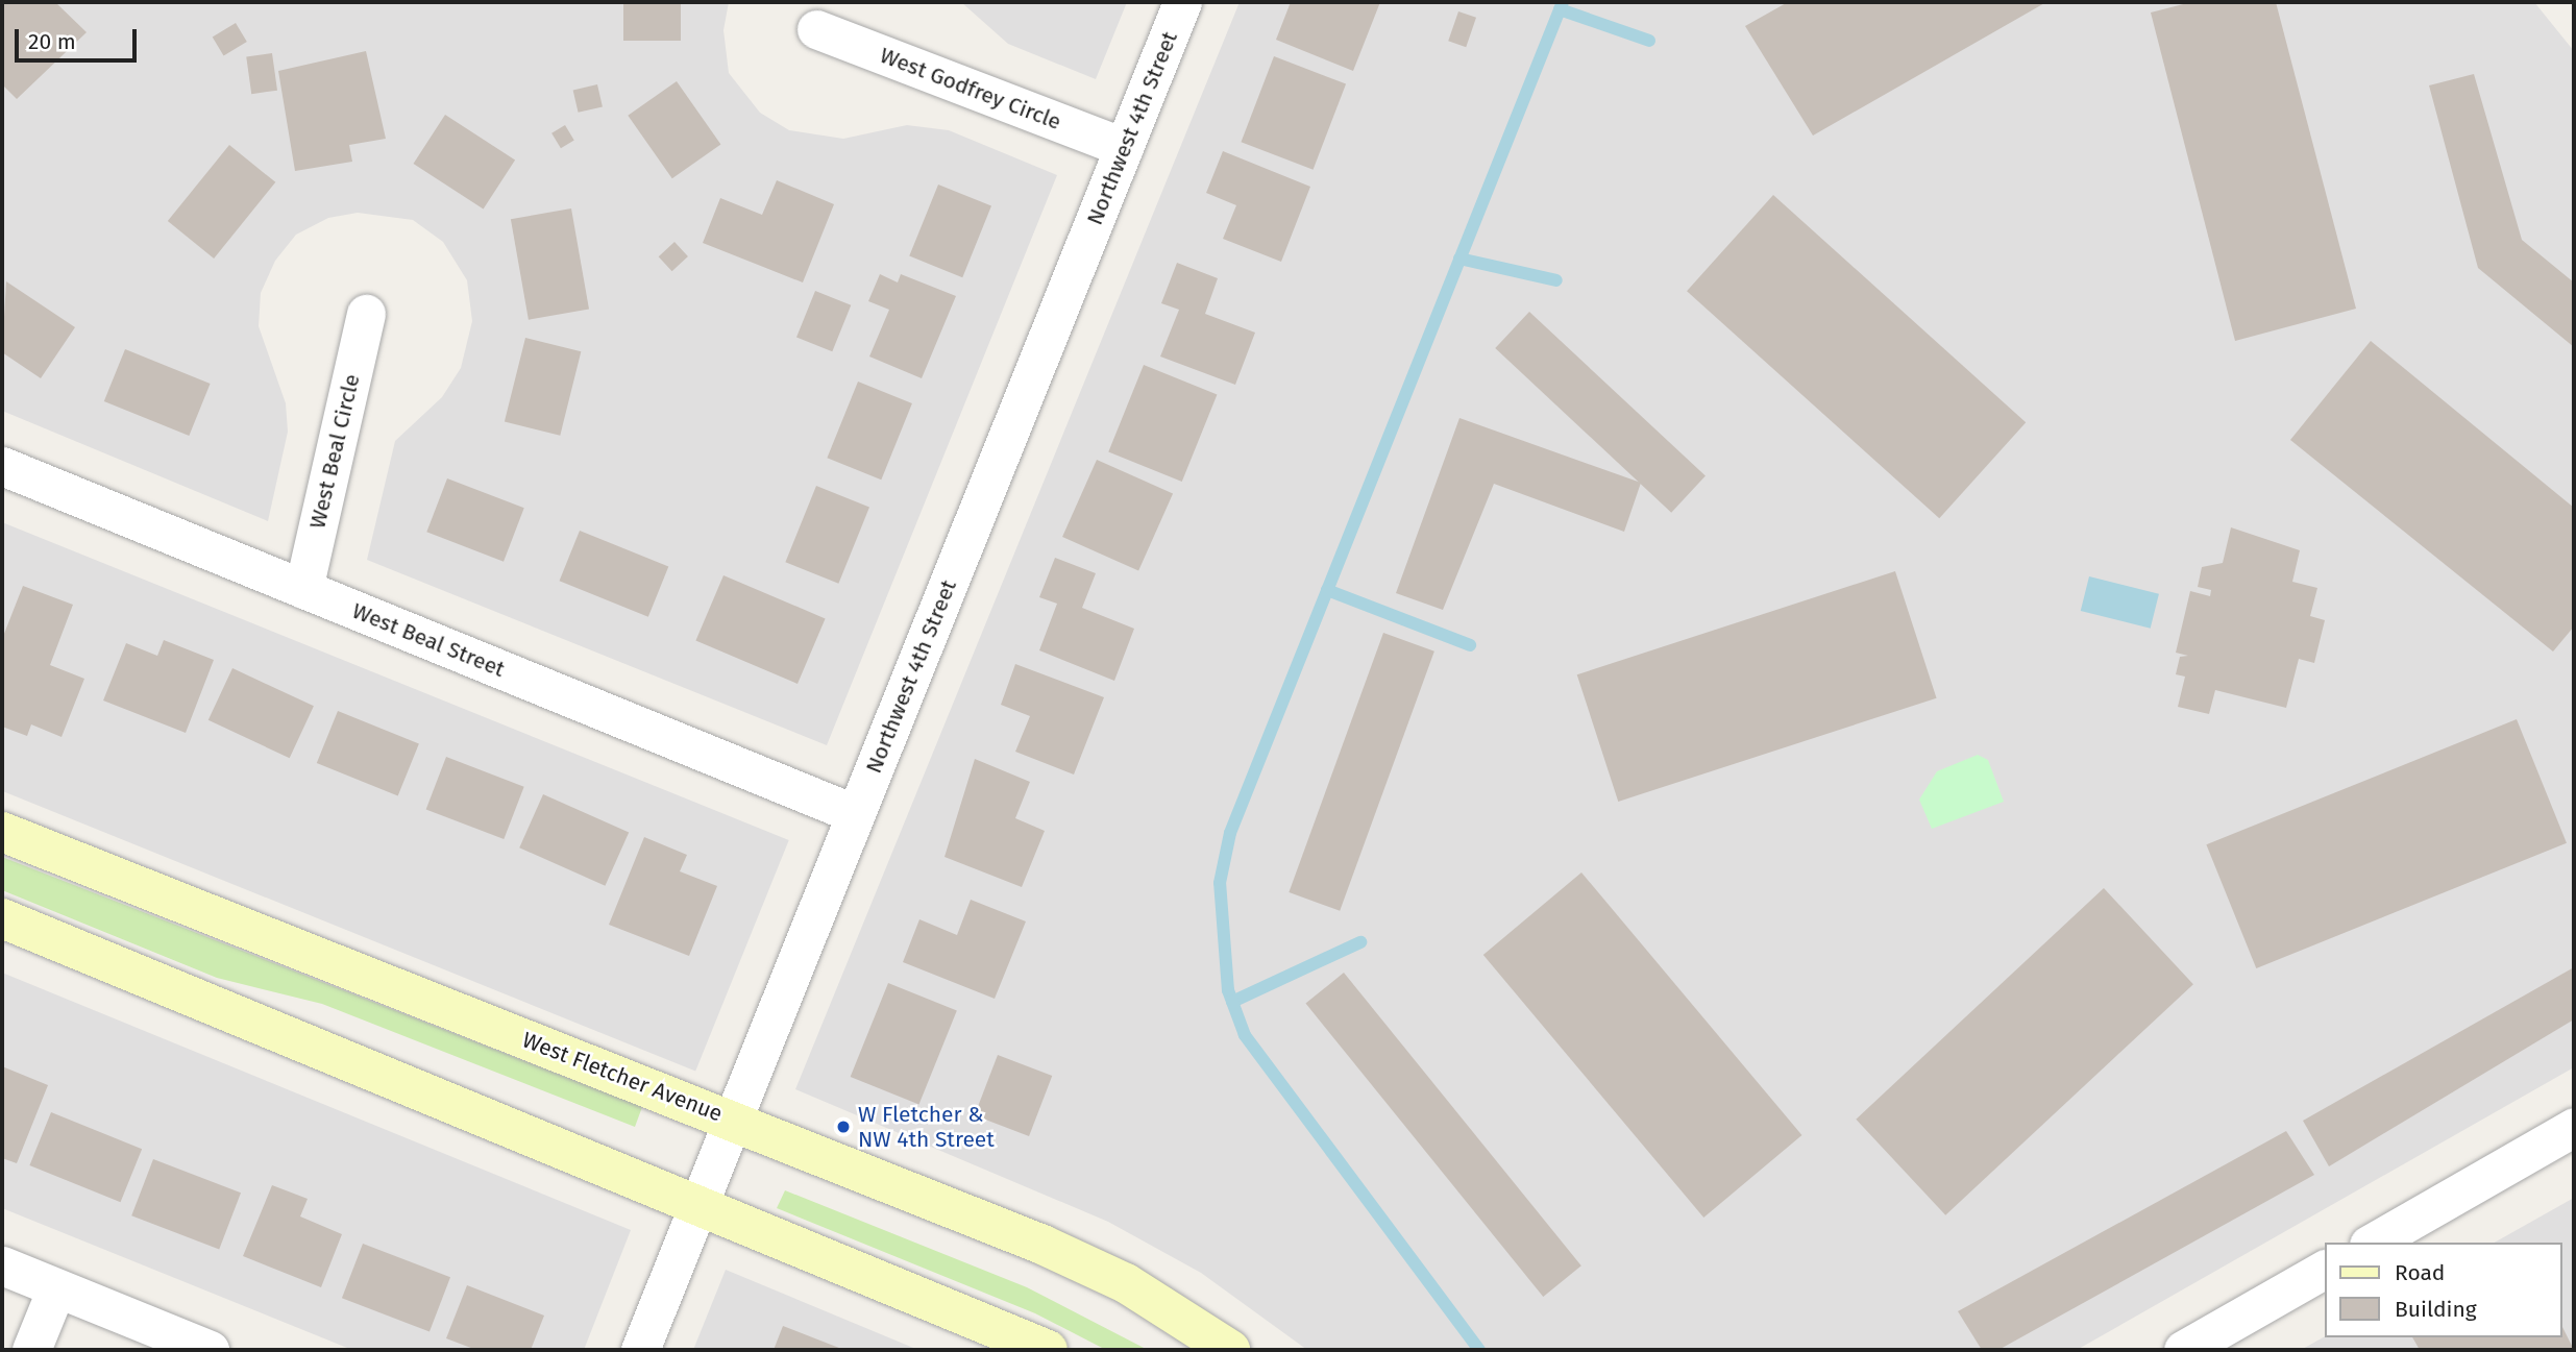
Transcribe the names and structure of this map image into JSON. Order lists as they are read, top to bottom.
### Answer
{
  "streets": {
    "main road": ["West Fletcher Avenue"],
    "street": [
      "West Godfrey Circle",
      "Northwest 4th Street",
      "West Beal Circle",
      "West Beal Street"
    ]
  },
  "crossings": [
    ["West Godfrey Circle", "Northwest 4th Street"],
    ["Northwest 4th Street", "West Beal Street"],
    ["Northwest 4th Street", "West Fletcher Avenue"],
    ["West Beal Circle", "West Beal Street"]
  ],
  "places": ["W Fletcher & NW 4th Street"],
  "legend": ["Road", "Building"],
  "scale_bar": "20 m"
}
